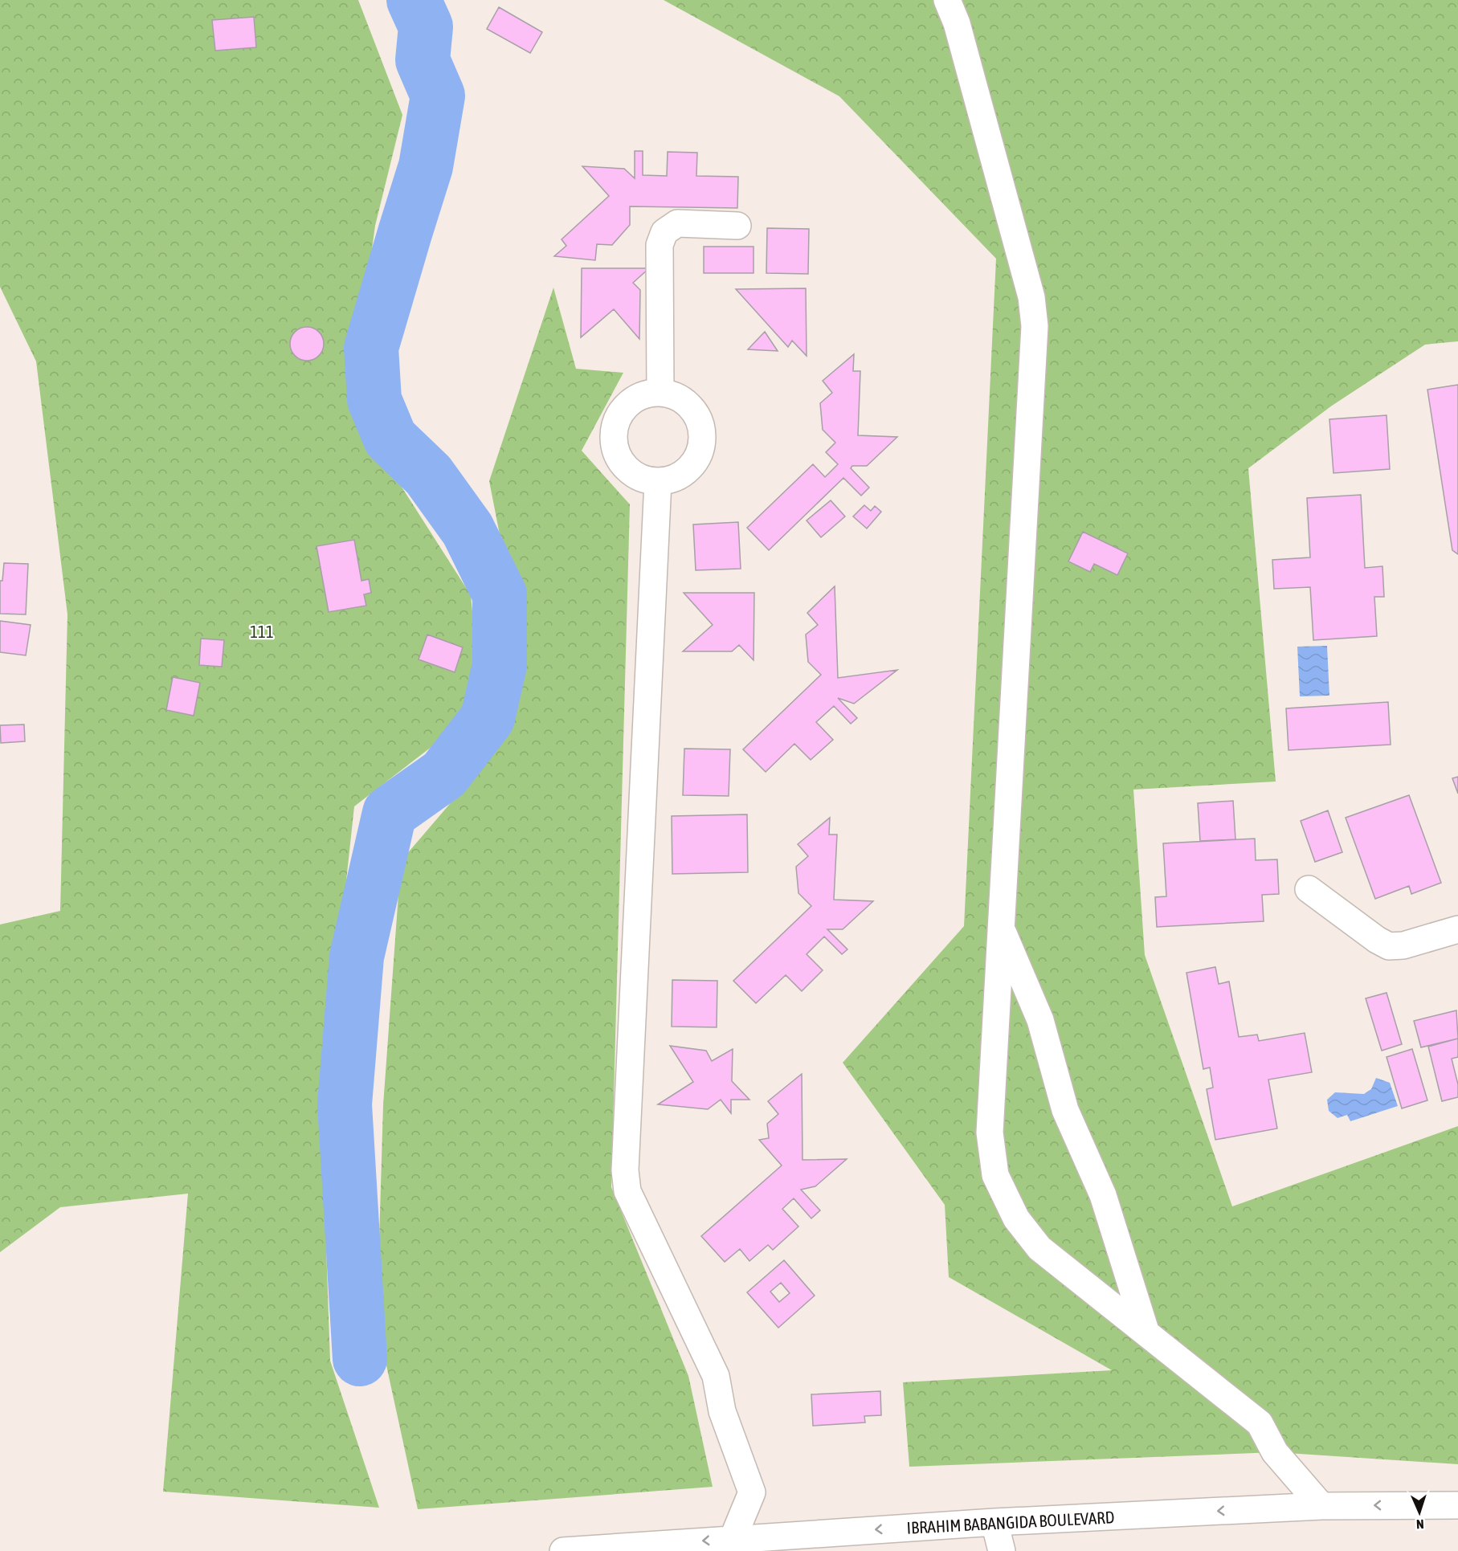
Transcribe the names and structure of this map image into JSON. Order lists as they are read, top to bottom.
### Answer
{
  "streets": {
    "street": ["IBRAHIM BABANGIDA BOULEVARD"]
  },
  "one_way": ["IBRAHIM BABANGIDA BOULEVARD"],
  "parks": ["111"],
  "north": "bottom"
}
